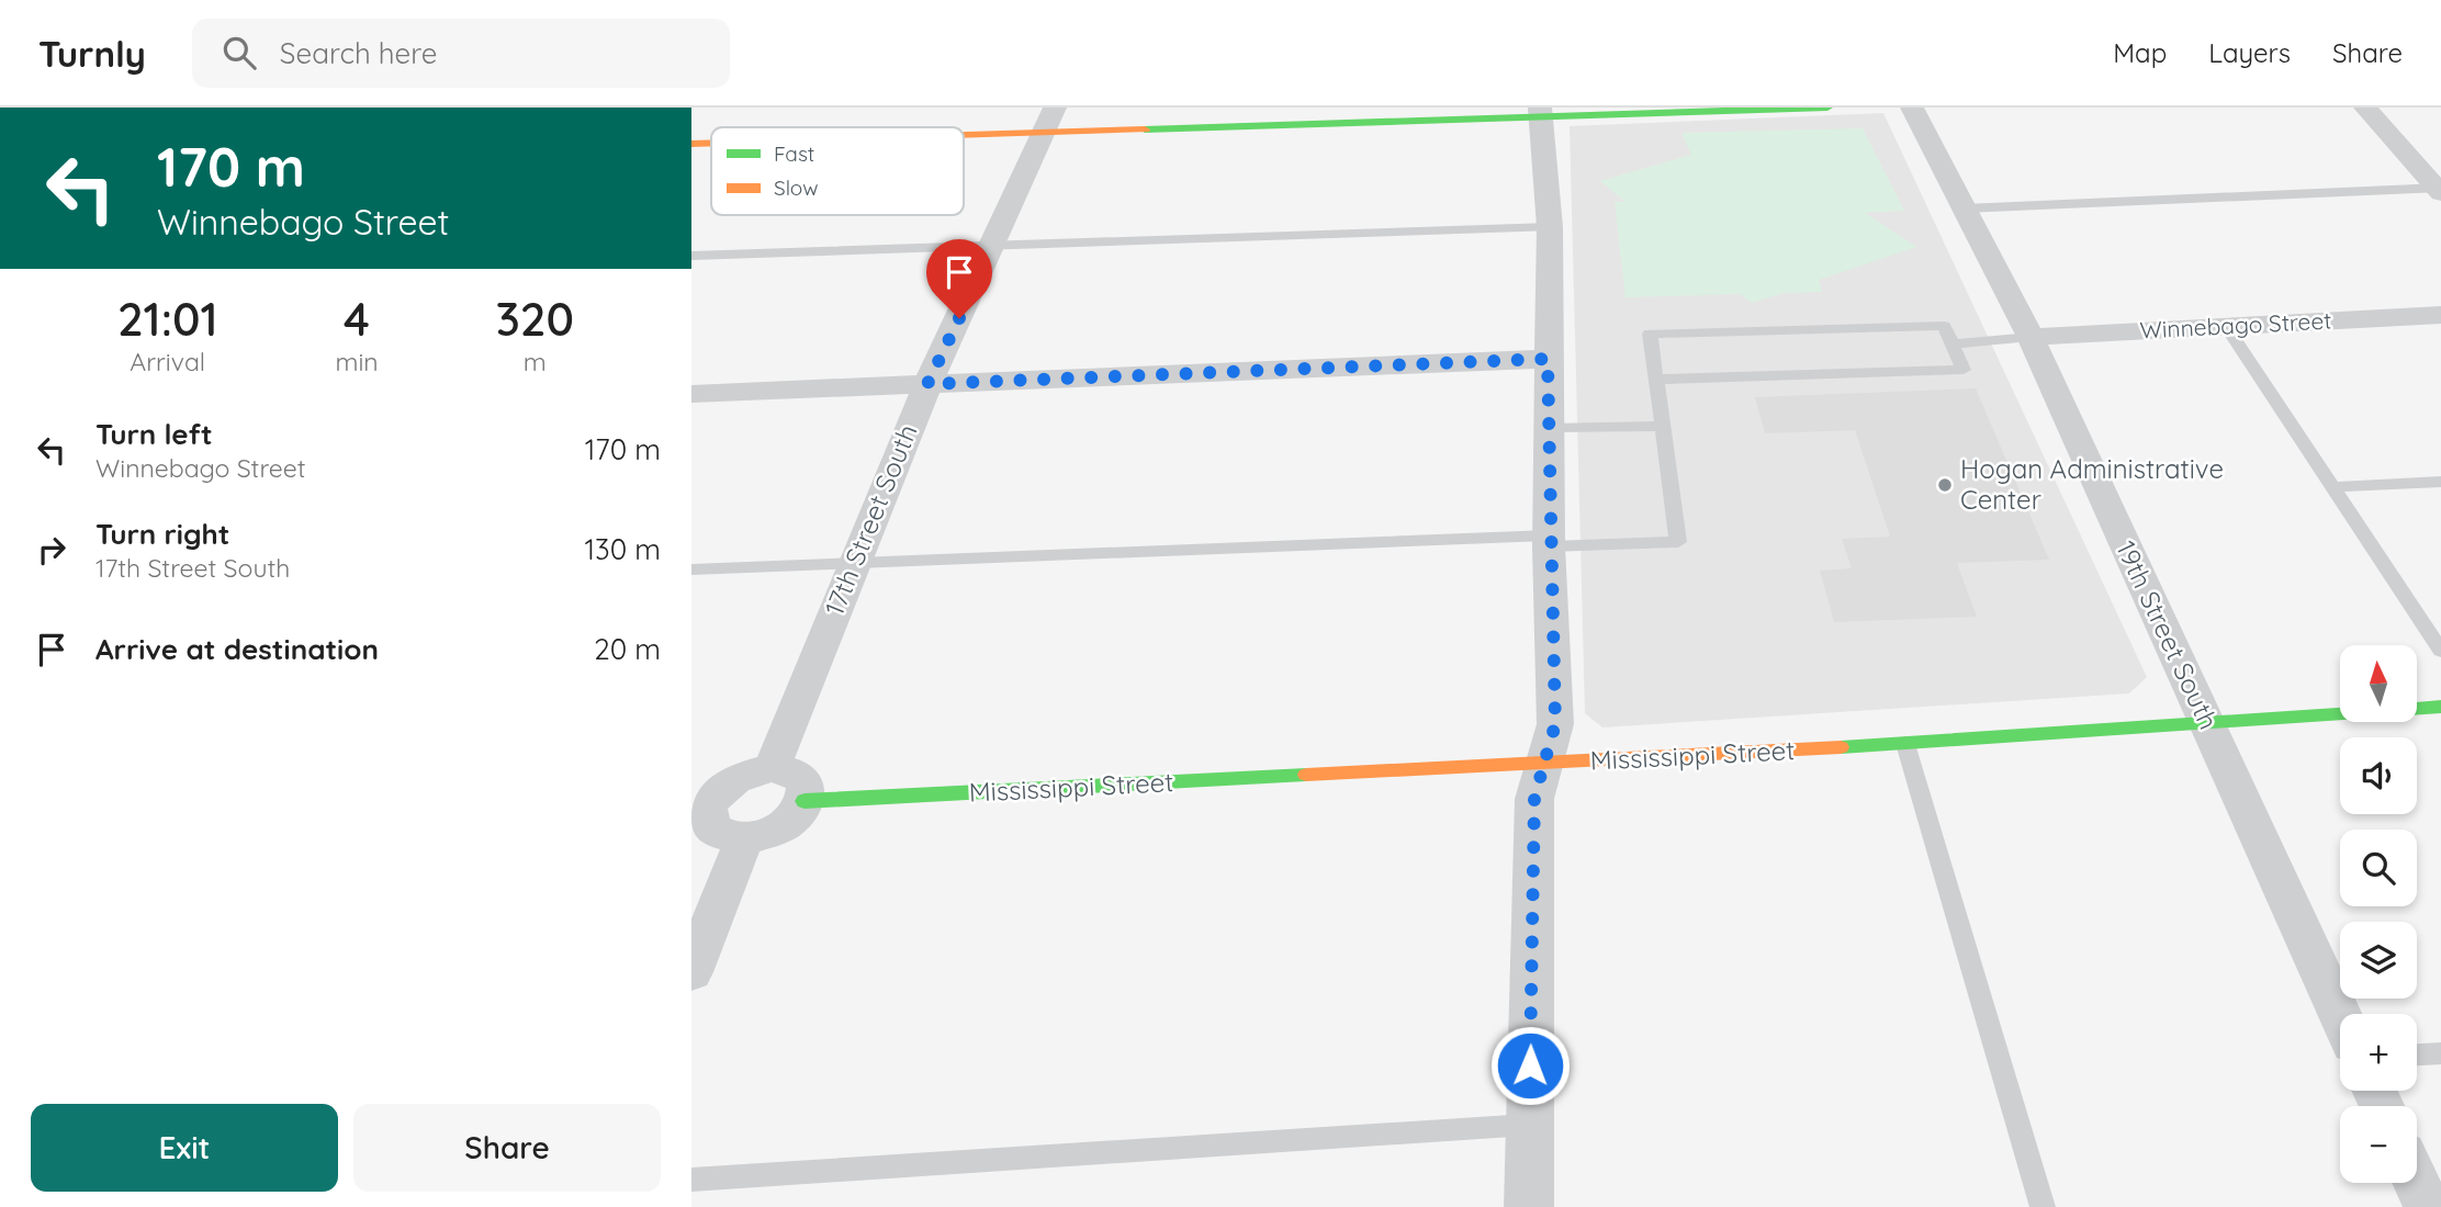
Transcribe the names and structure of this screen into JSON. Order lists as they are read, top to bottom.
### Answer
{
  "streets": {
    "street": [
      "Winnebago Street",
      "17th Street South",
      "19th Street South",
      "Mississippi Street"
    ]
  },
  "crossings": [
    ["Winnebago Street", "19th Street South"],
    ["19th Street South", "Mississippi Street"]
  ],
  "places": ["Hogan Administrative Center"],
  "legend": ["Fast", "Slow"],
  "north": "top",
  "page": {
    "header": "Turnly",
    "search": "Search here",
    "nav": ["Map", "Layers", "Share"],
    "turn": ["170 m", "Winnebago Street"],
    "eta": [
      "21:01",
      "Arrival",
      "4",
      "min",
      "320",
      "m"
    ],
    "list": [
      {
        "name": "Turn left",
        "note": "Winnebago Street",
        "value": "170 m"
      },
      {
        "name": "Turn right",
        "note": "17th Street South",
        "value": "130 m"
      },
      {
        "name": "Arrive at destination",
        "value": "20 m"
      }
    ],
    "map_buttons": ["+", "−"],
    "buttons": ["Exit", "Share"]
  }
}
